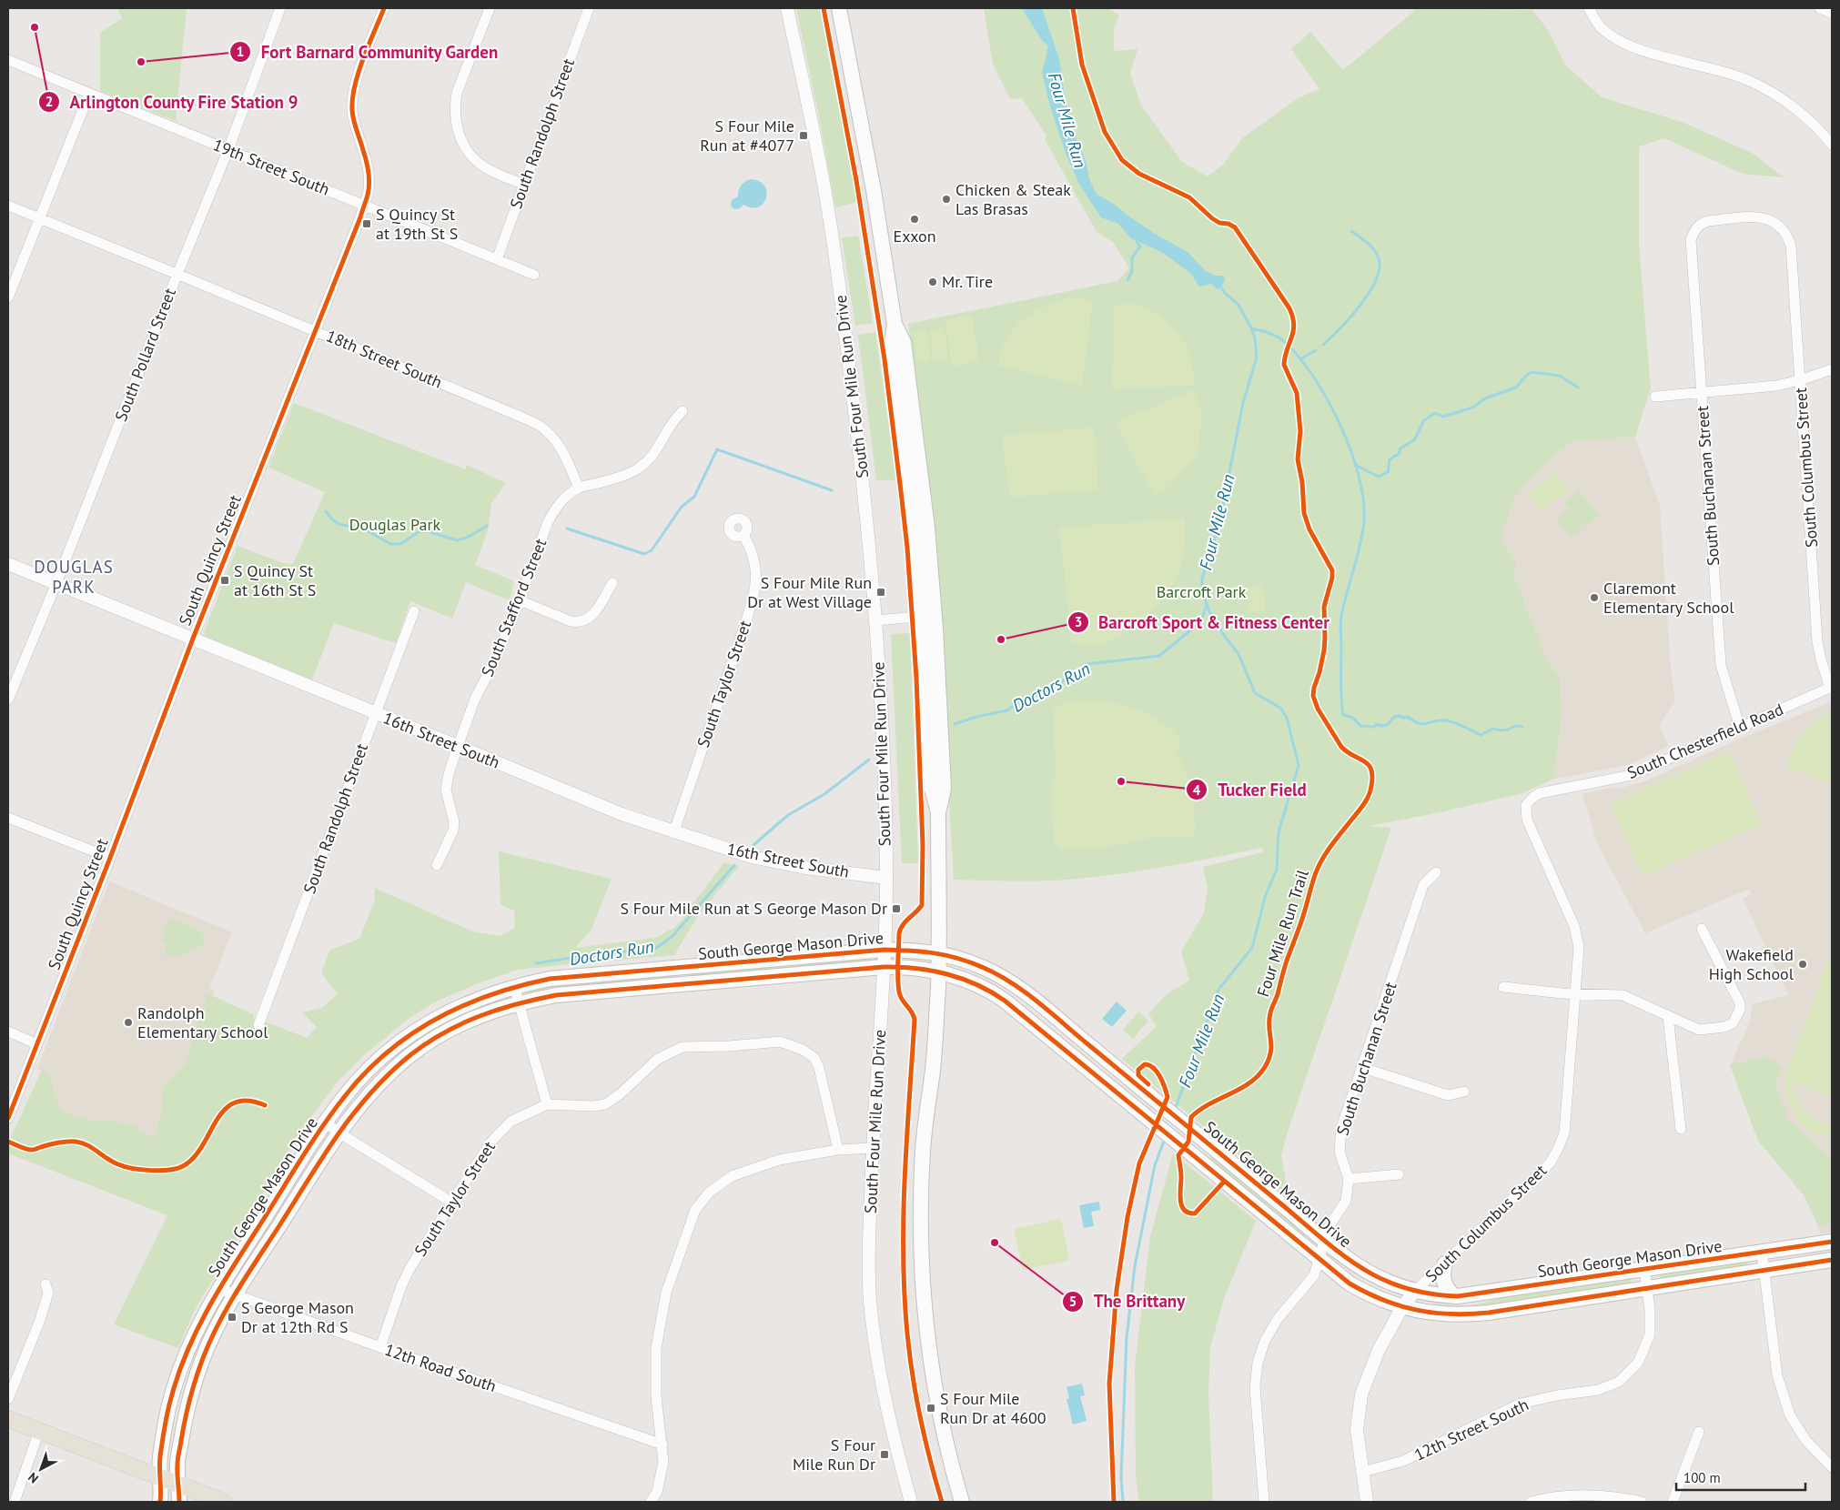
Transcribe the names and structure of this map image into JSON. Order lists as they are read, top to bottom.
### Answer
{
  "streets": {
    "main road": ["South George Mason Drive"],
    "street": [
      "South Randolph Street",
      "19th Street South",
      "South Pollard Street",
      "18th Street South",
      "South Four Mile Run Drive",
      "South Columbus Street",
      "South Buchanan Street",
      "South Quincy Street",
      "South Stafford Street",
      "South Taylor Street",
      "16th Street South",
      "South Chesterfield Road",
      "12th Road South",
      "12th Street South"
    ],
    "cycle path": ["Four Mile Run Trail"]
  },
  "crossings": [
    ["South Randolph Street", "19th Street South"],
    ["South Randolph Street", "16th Street South"],
    ["19th Street South", "South Pollard Street"],
    ["19th Street South", "South Quincy Street"],
    ["South Pollard Street", "18th Street South"],
    ["South Pollard Street", "16th Street South"],
    ["18th Street South", "South Quincy Street"],
    ["18th Street South", "South Stafford Street"],
    ["South Four Mile Run Drive", "16th Street South"],
    ["South Four Mile Run Drive", "South George Mason Drive"],
    ["South Columbus Street", "South Buchanan Street"],
    ["South Columbus Street", "South Chesterfield Road"],
    ["South Columbus Street", "South George Mason Drive"],
    ["South Columbus Street", "12th Street South"],
    ["South Buchanan Street", "South Chesterfield Road"],
    ["South Buchanan Street", "South George Mason Drive"],
    ["South Quincy Street", "16th Street South"],
    ["South Stafford Street", "16th Street South"],
    ["South Taylor Street", "16th Street South"],
    ["South Taylor Street", "12th Road South"],
    ["South George Mason Drive", "12th Road South"],
    ["South George Mason Drive", "12th Street South"]
  ],
  "districts": ["DOUGLAS PARK"],
  "water": ["Four Mile Run", "Doctors Run"],
  "parks": ["Douglas Park", "Barcroft Park"],
  "places": {
    "other": [
      "Arlington County Fire Station 9",
      "Fort Barnard Community Garden",
      "Chicken & Steak Las Brasas",
      "Exxon",
      "Mr. Tire",
      "Claremont Elementary School",
      "Barcroft Sport & Fitness Center",
      "Tucker Field",
      "Wakefield High School",
      "Randolph Elementary School",
      "The Brittany"
    ],
    "transit": [
      "S Four Mile Run at #4077",
      "S Quincy St at 19th St S",
      "S Quincy St at 16th St S",
      "S Four Mile Run Dr at West Village",
      "S Four Mile Run at S George Mason Dr",
      "S George Mason Dr at 12th Rd S",
      "S Four Mile Run Dr at 4600",
      "S Four Mile Run Dr"
    ]
  },
  "scale_bar": "100 m",
  "north": "bottom left"
}
